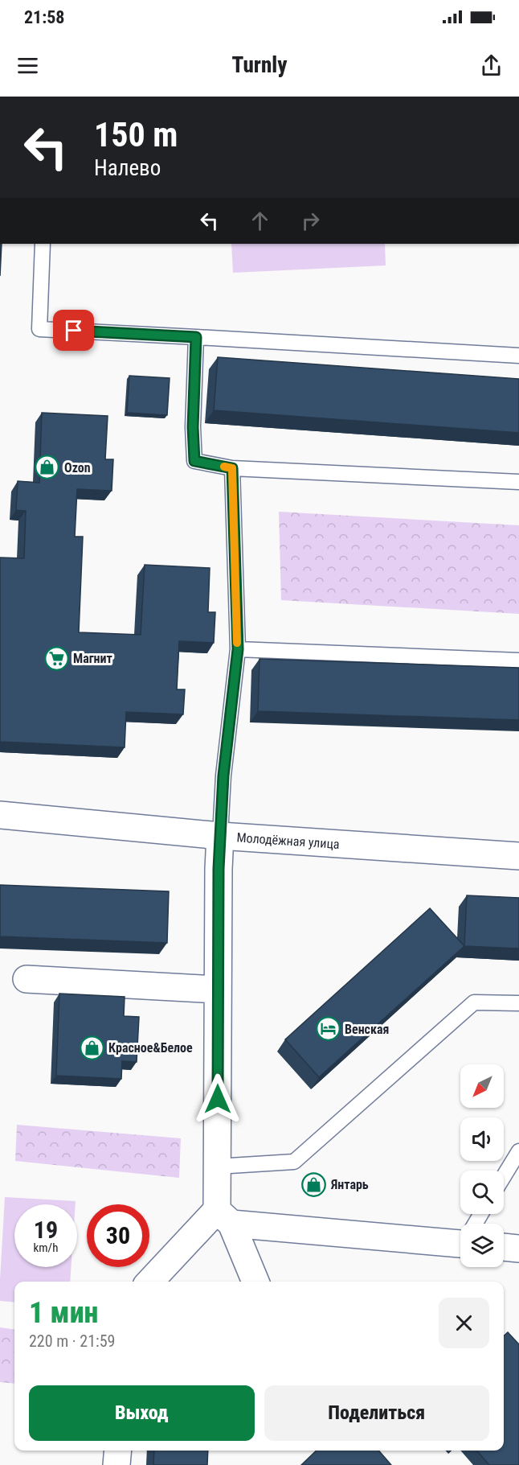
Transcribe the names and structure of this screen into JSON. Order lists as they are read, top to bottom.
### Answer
{
  "streets": {
    "street": ["Молодёжная улица"]
  },
  "places": {
    "shop": ["Ozon", "Красное&Белое", "Янтарь"],
    "supermarket": ["Магнит"],
    "hotel": ["Венская"]
  },
  "north": "bottom left",
  "page": {
    "status": "21:58",
    "header": "Turnly",
    "turn": ["150 m", "Налево"],
    "speed": "19 km/h",
    "limit": "30",
    "heading": ["1 мин", "220 m · 21:59"],
    "buttons": ["Выход", "Поделиться"]
  }
}
